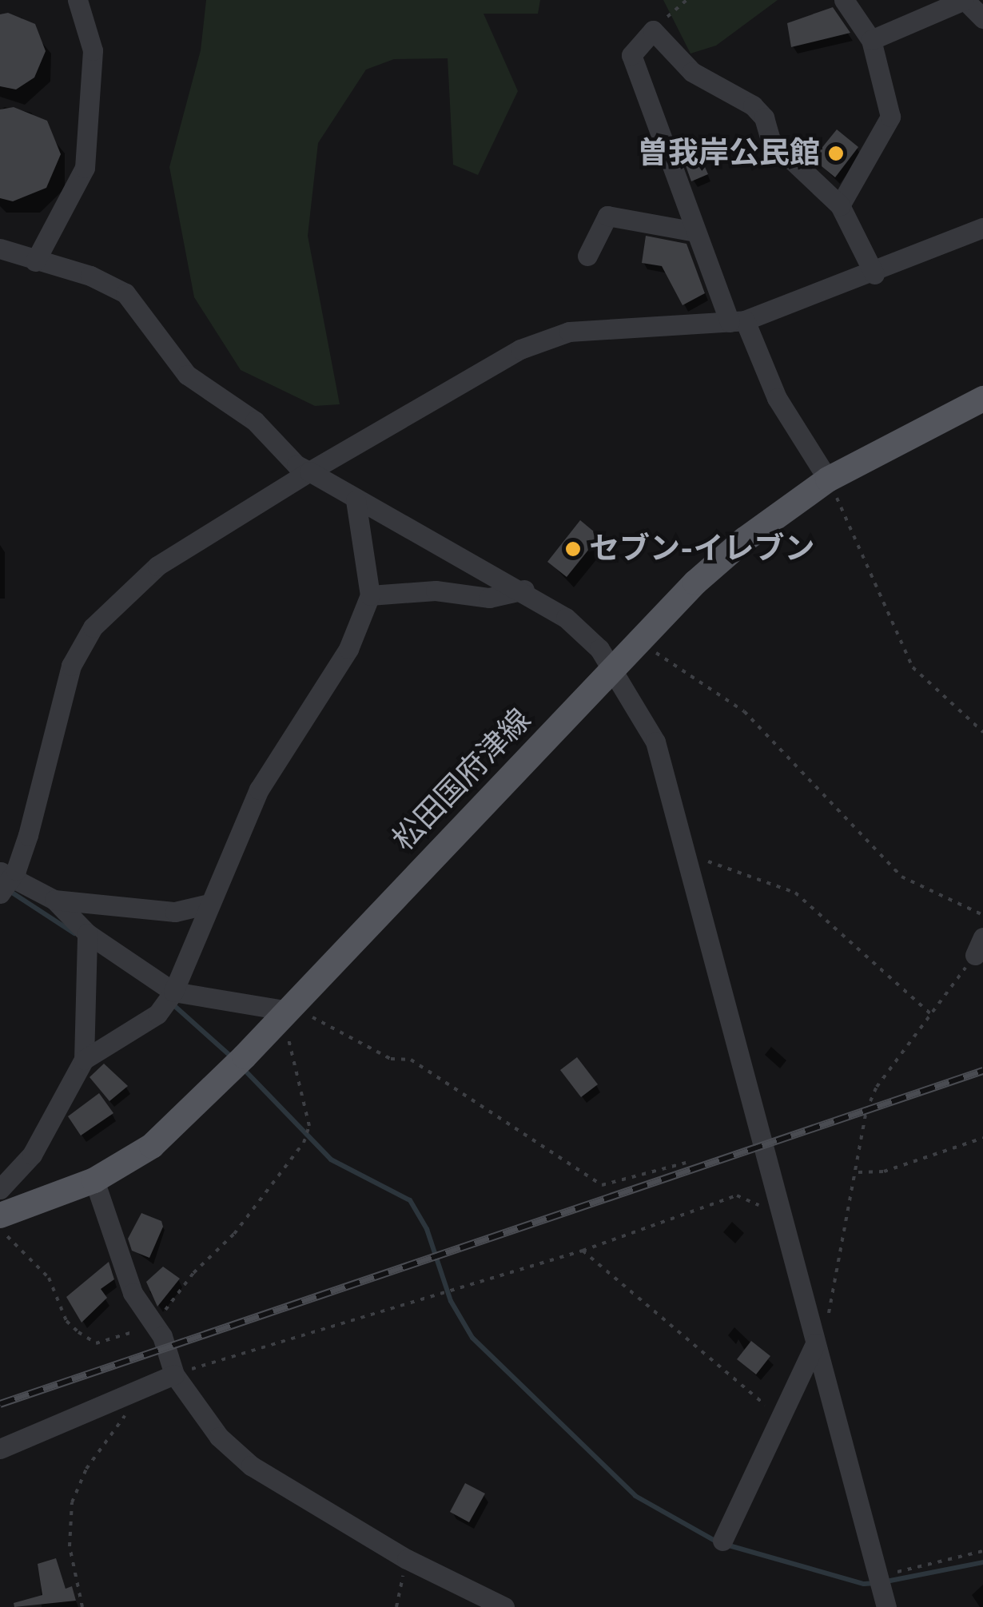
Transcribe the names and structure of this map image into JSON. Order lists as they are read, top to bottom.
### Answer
{
  "streets": {
    "main road": ["松田国府津線"]
  },
  "places": ["曽我岸公民館", "セブン-イレブン"]
}
